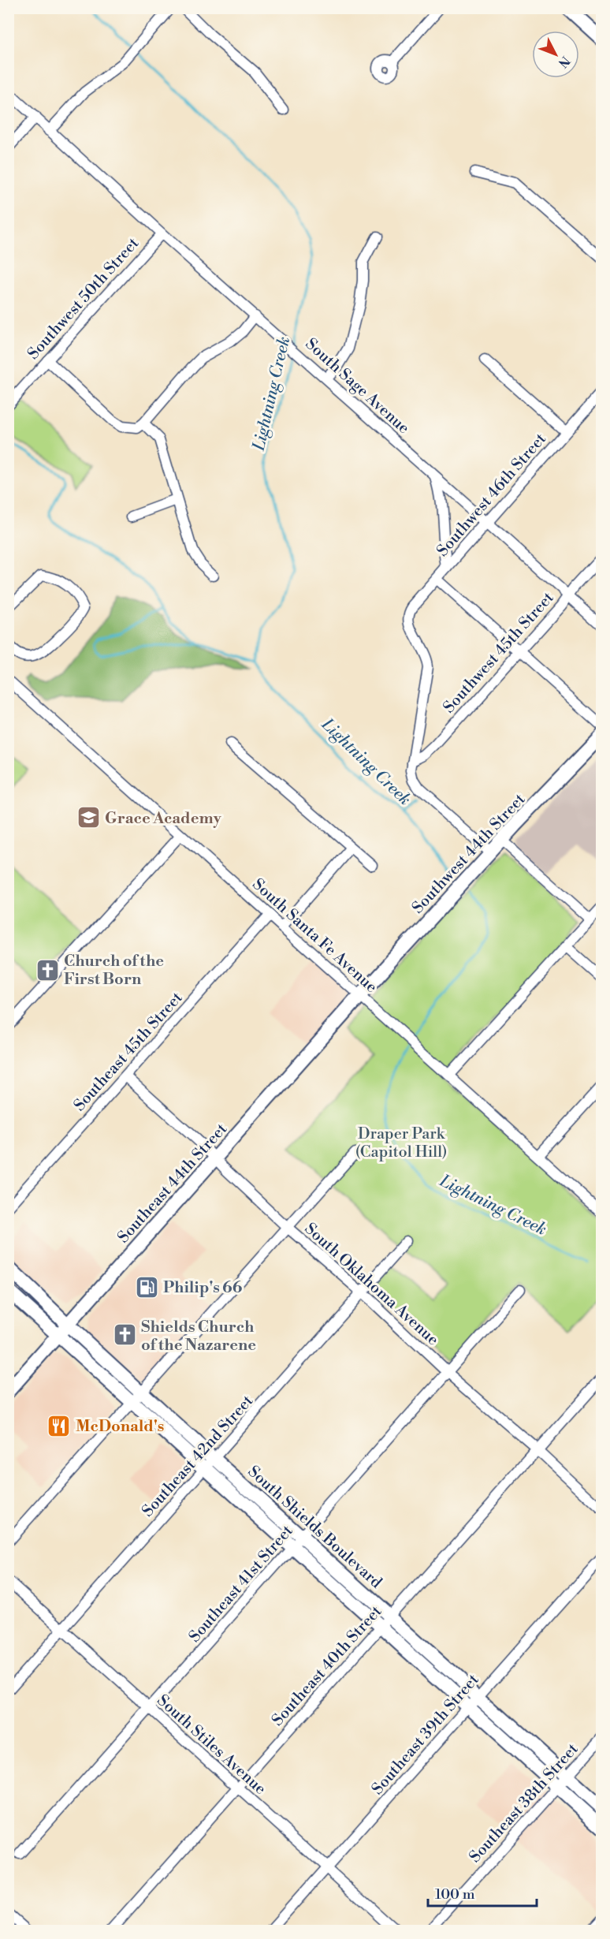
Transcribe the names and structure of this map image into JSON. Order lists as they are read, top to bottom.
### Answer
{
  "streets": {
    "main road": ["Southwest 44th Street", "Southeast 44th Street", "South Shields Boulevard"],
    "street": [
      "Southwest 50th Street",
      "South Sage Avenue",
      "Southwest 46th Street",
      "Southwest 45th Street",
      "South Santa Fe Avenue",
      "Southeast 45th Street",
      "South Oklahoma Avenue",
      "Southeast 42nd Street",
      "Southeast 41st Street",
      "Southeast 40th Street",
      "Southeast 39th Street",
      "South Stiles Avenue",
      "Southeast 38th Street"
    ]
  },
  "crossings": [
    ["Southwest 50th Street", "South Sage Avenue"],
    ["South Sage Avenue", "Southwest 46th Street"],
    ["South Sage Avenue", "Southwest 45th Street"],
    ["Southwest 46th Street", "Southwest 45th Street"],
    ["Southwest 44th Street", "South Santa Fe Avenue"],
    ["Southwest 44th Street", "Southeast 44th Street"],
    ["South Santa Fe Avenue", "Southeast 45th Street"],
    ["South Santa Fe Avenue", "Southeast 44th Street"],
    ["Southeast 45th Street", "South Oklahoma Avenue"],
    ["Southeast 44th Street", "South Oklahoma Avenue"],
    ["Southeast 44th Street", "South Shields Boulevard"],
    ["South Oklahoma Avenue", "Southeast 42nd Street"],
    ["South Oklahoma Avenue", "Southeast 41st Street"],
    ["South Oklahoma Avenue", "Southeast 40th Street"],
    ["Southeast 42nd Street", "South Shields Boulevard"],
    ["Southeast 42nd Street", "South Stiles Avenue"],
    ["South Shields Boulevard", "Southeast 41st Street"],
    ["South Shields Boulevard", "Southeast 40th Street"],
    ["South Shields Boulevard", "Southeast 39th Street"],
    ["South Shields Boulevard", "Southeast 38th Street"],
    ["Southeast 41st Street", "South Stiles Avenue"],
    ["Southeast 40th Street", "South Stiles Avenue"],
    ["Southeast 39th Street", "South Stiles Avenue"]
  ],
  "water": ["Lightning Creek"],
  "parks": ["Draper Park (Capitol Hill)"],
  "places": {
    "school or university": ["Grace Academy"],
    "church": ["Church of the First Born", "Shields Church of the Nazarene"],
    "fuel station": ["Philip's 66"],
    "restaurant": ["McDonald's"]
  },
  "scale_bar": "100 m",
  "north": "bottom right"
}
